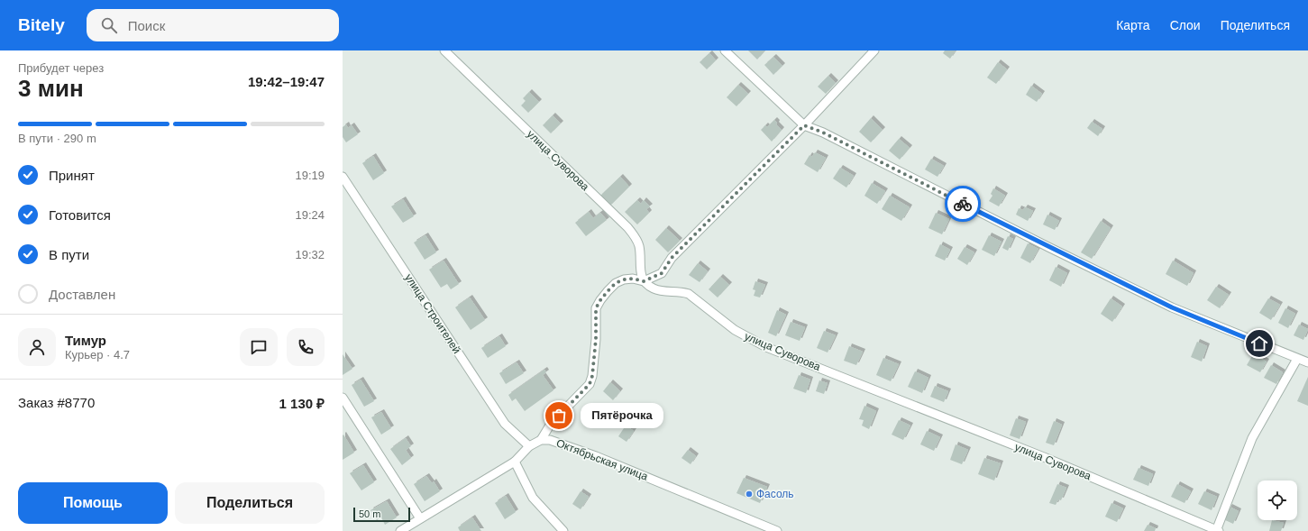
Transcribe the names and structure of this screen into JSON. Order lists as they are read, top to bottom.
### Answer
{
  "streets": {
    "street": ["улица Суворова", "улица Строителей", "Октябрьская улица"]
  },
  "crossings": [
    ["улица Строителей", "Октябрьская улица"]
  ],
  "places": ["Пятёрочка", "Фасоль"],
  "scale_bar": "50 m",
  "page": {
    "header": "Bitely",
    "search": "Поиск",
    "nav": ["Карта", "Слои", "Поделиться"],
    "heading": ["3 мин", "Прибудет через", "19:42–19:47"],
    "panel": [
      "Тимур",
      "Курьер · 4.7",
      "Заказ #8770",
      "1 130 ₽"
    ],
    "bar": "В пути · 290 m",
    "list": [
      ["Принят", "19:19"],
      ["Готовится", "19:24"],
      ["В пути", "19:32"],
      "Доставлен"
    ],
    "bubble": "Пятёрочка",
    "buttons": ["Помощь", "Поделиться"],
    "scale": "50 m"
  }
}
